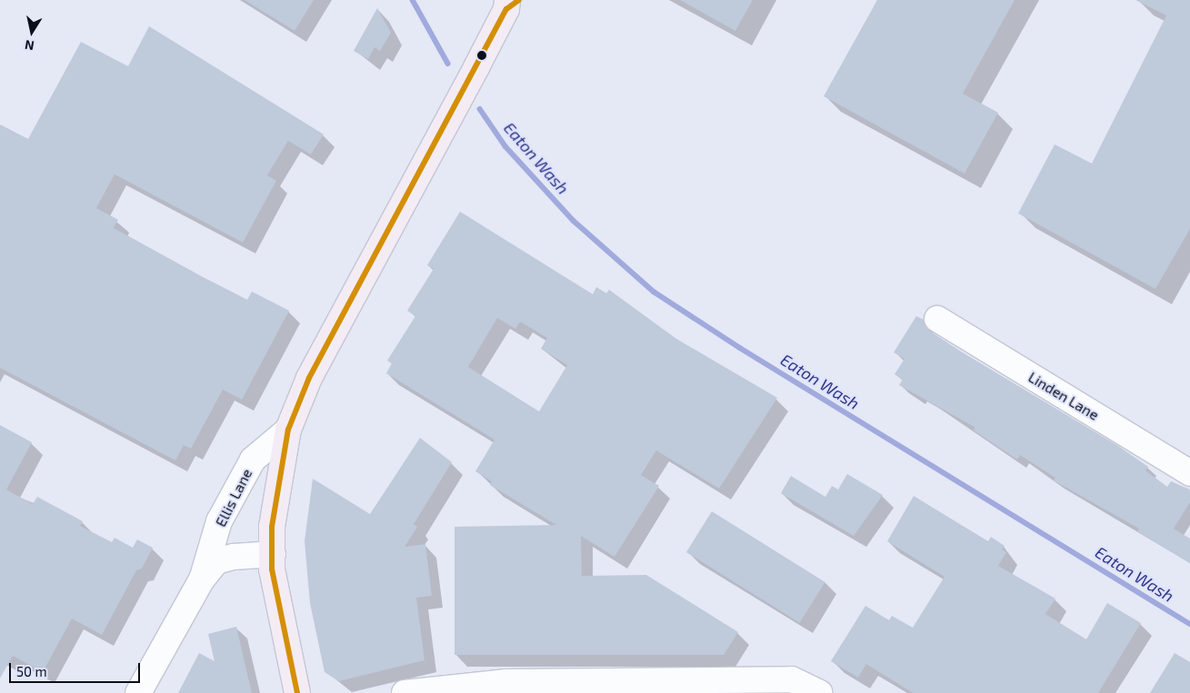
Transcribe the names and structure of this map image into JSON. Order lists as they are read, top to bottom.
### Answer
{
  "streets": {
    "street": ["Linden Lane", "Ellis Lane"]
  },
  "water": ["Eaton Wash"],
  "scale_bar": "50 m",
  "north": "bottom"
}
